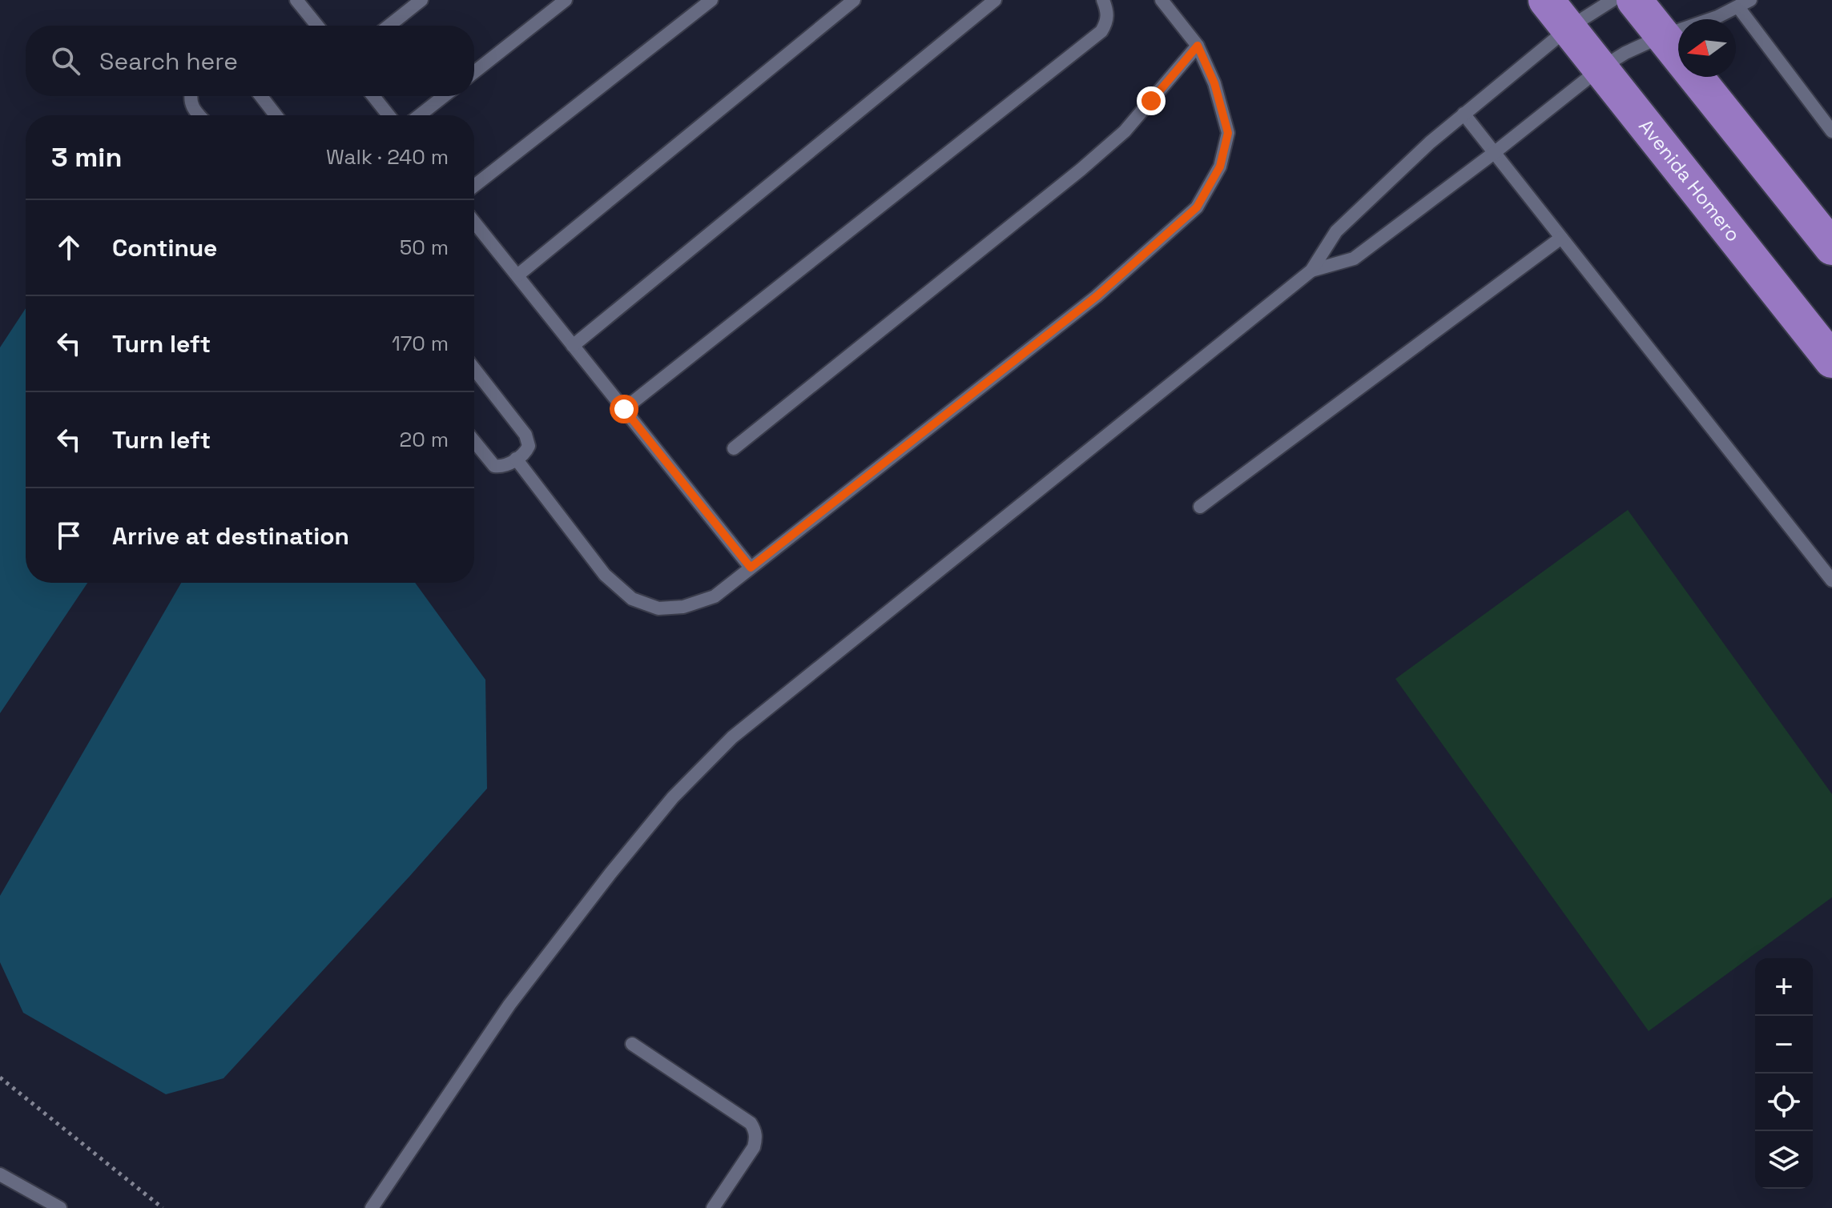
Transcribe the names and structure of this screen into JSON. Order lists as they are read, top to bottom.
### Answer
{
  "streets": {
    "main road": ["Avenida Homero"]
  },
  "north": "left",
  "page": {
    "search": "Search here",
    "heading": ["3 min", "Walk · 240 m"],
    "list": [
      ["Continue", "50 m"],
      ["Turn left", "170 m"],
      ["Turn left", "20 m"],
      "Arrive at destination"
    ],
    "map_buttons": ["+", "−"]
  }
}
